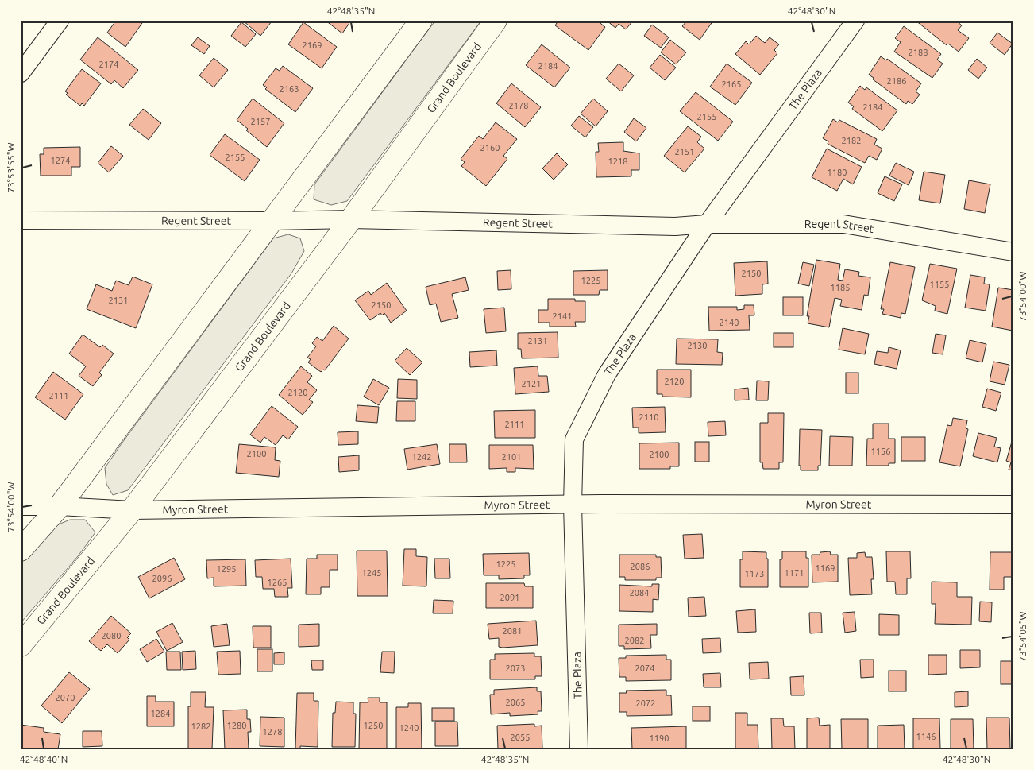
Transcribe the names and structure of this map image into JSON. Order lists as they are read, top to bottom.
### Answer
{
  "streets": {
    "street": [
      "Grand Boulevard",
      "The Plaza",
      "Regent Street",
      "Myron Street"
    ]
  },
  "crossings": [
    ["Grand Boulevard", "Regent Street"],
    ["Grand Boulevard", "Myron Street"],
    ["The Plaza", "Regent Street"],
    ["The Plaza", "Myron Street"]
  ],
  "house_numbers": [
    "2169",
    "2188",
    "2174",
    "2184",
    "2186",
    "2165",
    "2163",
    "2178",
    "2184",
    "2155",
    "2157",
    "2182",
    "2160",
    "2151",
    "2155",
    "1274",
    "1218",
    "1180",
    "2150",
    "1225",
    "1155",
    "1185",
    "2131",
    "2150",
    "2141",
    "2140",
    "2131",
    "2130",
    "2120",
    "2121",
    "2120",
    "2111",
    "2110",
    "2111",
    "1156",
    "2100",
    "2100",
    "1242",
    "2101",
    "1225",
    "2086",
    "1169",
    "1295",
    "1245",
    "1171",
    "1173",
    "2096",
    "1265",
    "2084",
    "2091",
    "2081",
    "2080",
    "2082",
    "2073",
    "2074",
    "2070",
    "2065",
    "2072",
    "1284",
    "1280",
    "1250",
    "1282",
    "1240",
    "1278",
    "1146",
    "2055",
    "1190"
  ],
  "coordinates": [
    "42°48'35\"N",
    "42°48'30\"N",
    "73°53'55\"W",
    "73°54'00\"W",
    "73°54'05\"W",
    "42°48'40\"N"
  ]
}
